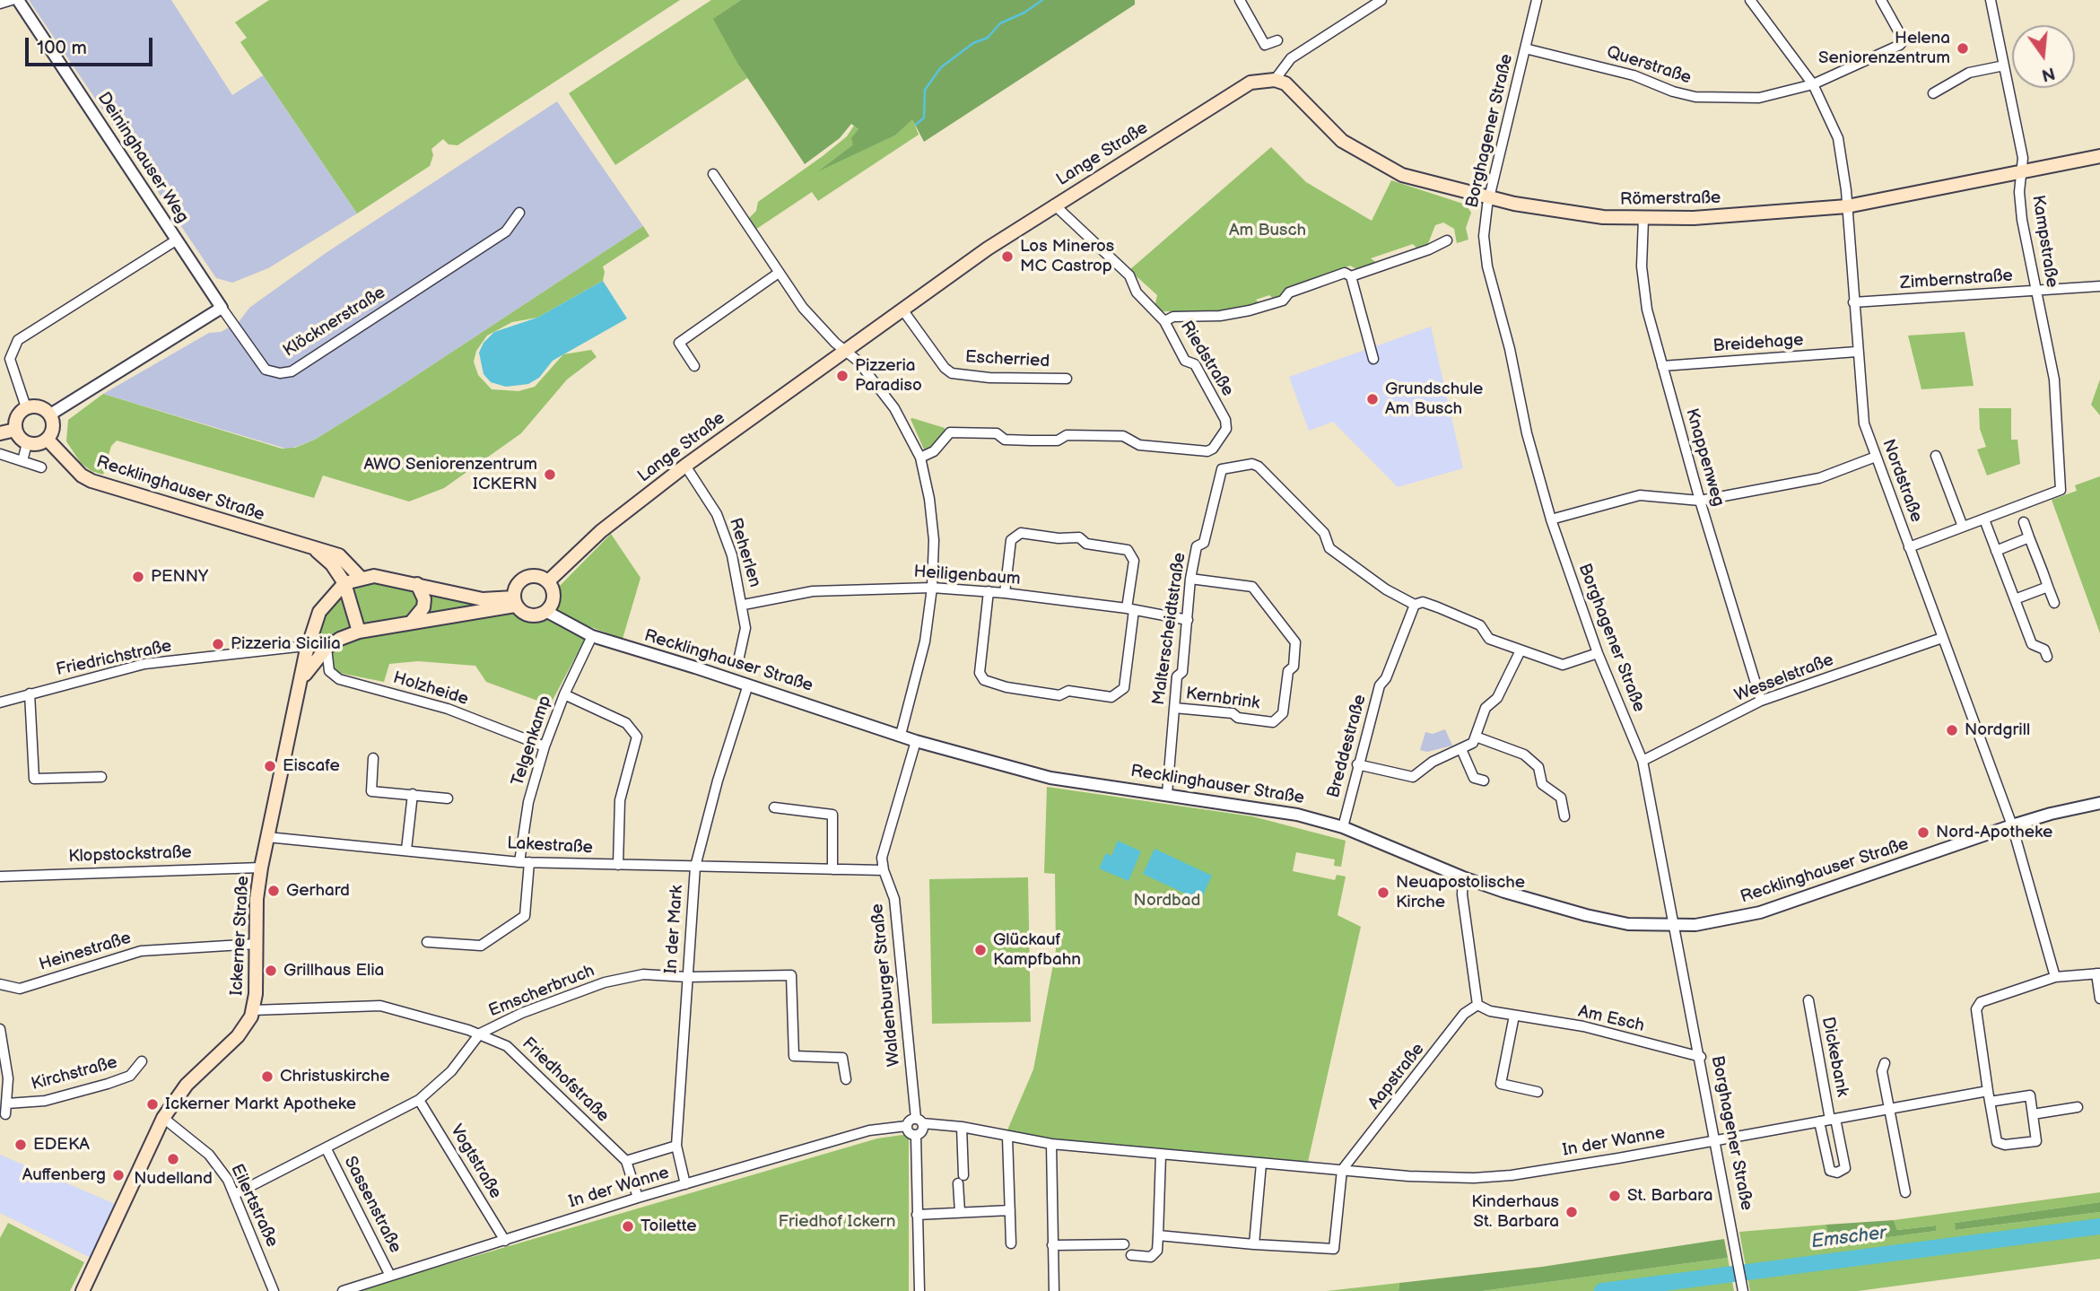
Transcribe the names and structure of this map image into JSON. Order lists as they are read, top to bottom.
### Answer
{
  "streets": {
    "main road": [
      "Lange Straße",
      "Römerstraße",
      "Recklinghauser Straße",
      "Ickerner Straße"
    ],
    "street": [
      "Querstraße",
      "Borghagener Straße",
      "Deininghauser Weg",
      "Kampstraße",
      "Zimbernstraße",
      "Klöcknerstraße",
      "Breidehage",
      "Riedstraße",
      "Escherried",
      "Knappenweg",
      "Nordstraße",
      "Reherlen",
      "Heiligenbaum",
      "Malterscheidtstraße",
      "Friedrichstraße",
      "Wesselstraße",
      "Holzheide",
      "Kernbrink",
      "Telgenkamp",
      "Breddestraße",
      "Lakestraße",
      "Klopstockstraße",
      "In der Mark",
      "Heinestraße",
      "Waldenburger Straße",
      "Emscherbruch",
      "Am Esch",
      "Dickebank",
      "Kirchstraße",
      "Aapstraße",
      "Friedhofstraße",
      "In der Wanne",
      "Vogtstraße",
      "Sassenstraße",
      "Eilertstraße"
    ]
  },
  "crossings": [
    ["Querstraße", "Borghagener Straße"],
    ["Querstraße", "Nordstraße"],
    ["Borghagener Straße", "Römerstraße"],
    ["Borghagener Straße", "Recklinghauser Straße"],
    ["Borghagener Straße", "Wesselstraße"],
    ["Borghagener Straße", "Am Esch"],
    ["Borghagener Straße", "In der Wanne"],
    ["Lange Straße", "Römerstraße"],
    ["Lange Straße", "Riedstraße"],
    ["Lange Straße", "Escherried"],
    ["Lange Straße", "Recklinghauser Straße"],
    ["Lange Straße", "Reherlen"],
    ["Deininghauser Weg", "Klöcknerstraße"],
    ["Deininghauser Weg", "Recklinghauser Straße"],
    ["Römerstraße", "Kampstraße"],
    ["Römerstraße", "Knappenweg"],
    ["Römerstraße", "Nordstraße"],
    ["Kampstraße", "Zimbernstraße"],
    ["Zimbernstraße", "Nordstraße"],
    ["Breidehage", "Knappenweg"],
    ["Breidehage", "Nordstraße"],
    ["Knappenweg", "Wesselstraße"],
    ["Nordstraße", "Recklinghauser Straße"],
    ["Nordstraße", "Wesselstraße"],
    ["Recklinghauser Straße", "Malterscheidtstraße"],
    ["Recklinghauser Straße", "Telgenkamp"],
    ["Recklinghauser Straße", "Breddestraße"],
    ["Recklinghauser Straße", "In der Mark"],
    ["Recklinghauser Straße", "Ickerner Straße"],
    ["Recklinghauser Straße", "Waldenburger Straße"],
    ["Reherlen", "Heiligenbaum"],
    ["Heiligenbaum", "Malterscheidtstraße"],
    ["Malterscheidtstraße", "Kernbrink"],
    ["Malterscheidtstraße", "Breddestraße"],
    ["Friedrichstraße", "Ickerner Straße"],
    ["Holzheide", "Telgenkamp"],
    ["Holzheide", "Ickerner Straße"],
    ["Telgenkamp", "Lakestraße"],
    ["Lakestraße", "In der Mark"],
    ["Lakestraße", "Ickerner Straße"],
    ["Lakestraße", "Waldenburger Straße"],
    ["Klopstockstraße", "Ickerner Straße"],
    ["In der Mark", "Emscherbruch"],
    ["In der Mark", "In der Wanne"],
    ["Ickerner Straße", "Heinestraße"],
    ["Ickerner Straße", "Friedhofstraße"],
    ["Ickerner Straße", "Eilertstraße"],
    ["Waldenburger Straße", "In der Wanne"],
    ["Emscherbruch", "Friedhofstraße"],
    ["Emscherbruch", "Vogtstraße"],
    ["Emscherbruch", "Sassenstraße"],
    ["Emscherbruch", "Eilertstraße"],
    ["Am Esch", "Aapstraße"],
    ["Dickebank", "In der Wanne"],
    ["Aapstraße", "In der Wanne"],
    ["Friedhofstraße", "In der Wanne"],
    ["In der Wanne", "Vogtstraße"],
    ["In der Wanne", "Sassenstraße"]
  ],
  "water": ["Emscher"],
  "parks": ["Am Busch", "Nordbad", "Friedhof Ickern"],
  "places": [
    "Helena Seniorenzentrum",
    "Los Mineros MC Castrop",
    "Pizzeria Paradiso",
    "Grundschule Am Busch",
    "AWO Seniorenzentrum ICKERN",
    "PENNY",
    "Pizzeria Sicilia",
    "Nordgrill",
    "Eiscafe",
    "Nord-Apotheke",
    "Gerhard",
    "Neuapostolische Kirche",
    "Glückauf Kampfbahn",
    "Grillhaus Elia",
    "Christuskirche",
    "Ickerner Markt Apotheke",
    "EDEKA",
    "Nudelland",
    "Auffenberg",
    "St. Barbara",
    "Kinderhaus St. Barbara",
    "Toilette"
  ],
  "scale_bar": "100 m",
  "north": "bottom"
}
